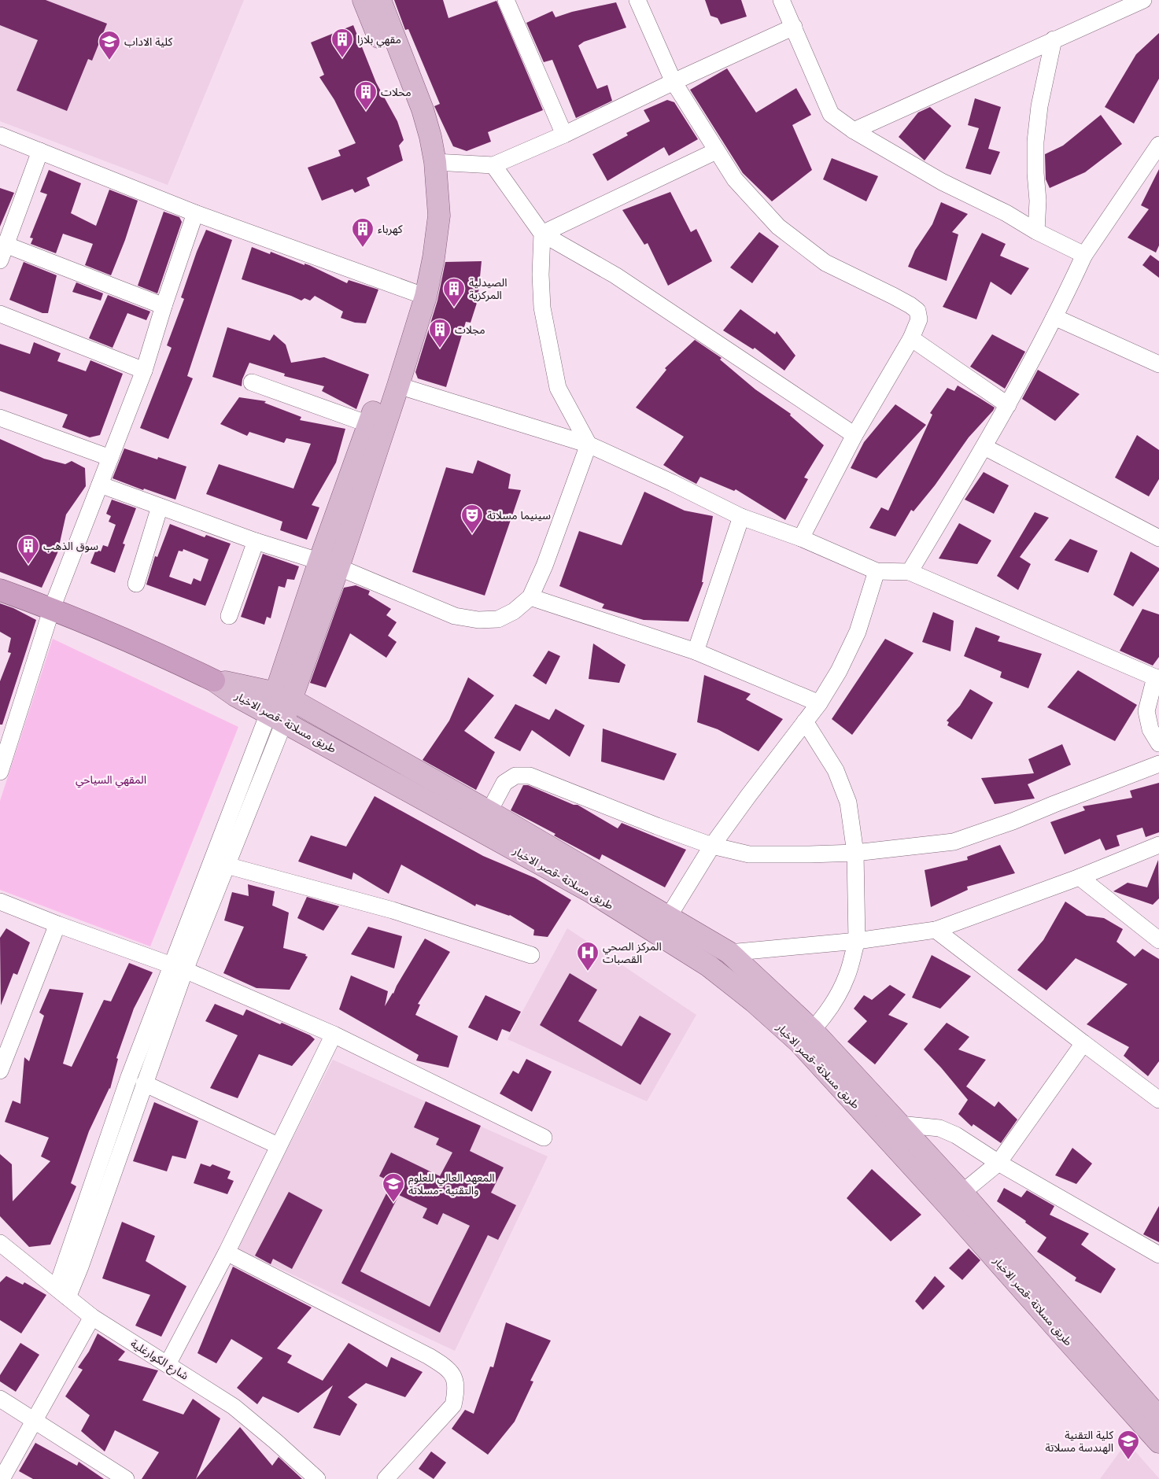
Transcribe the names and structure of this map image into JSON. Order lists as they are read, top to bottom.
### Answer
{
  "streets": {
    "main road": ["طريق مسلاتة -قصر الاخيار"],
    "street": ["شارع الكوارغلية"]
  },
  "parks": ["المقهي السياحي"],
  "places": {
    "building": [
      "مقهي بلازا",
      "محلات",
      "كهرباء",
      "الصيدلية المركزية",
      "مجلات",
      "سوق الذهب"
    ],
    "school or university": ["كلية الاداب", "المعهد العالي للعلوم والتقنية -مسلاتة", "كلية التقنية الهندسة مسلاتة"],
    "theatre": ["سينيما مسلاتة"],
    "hospital": ["المركز الصحي القصبات"]
  }
}
